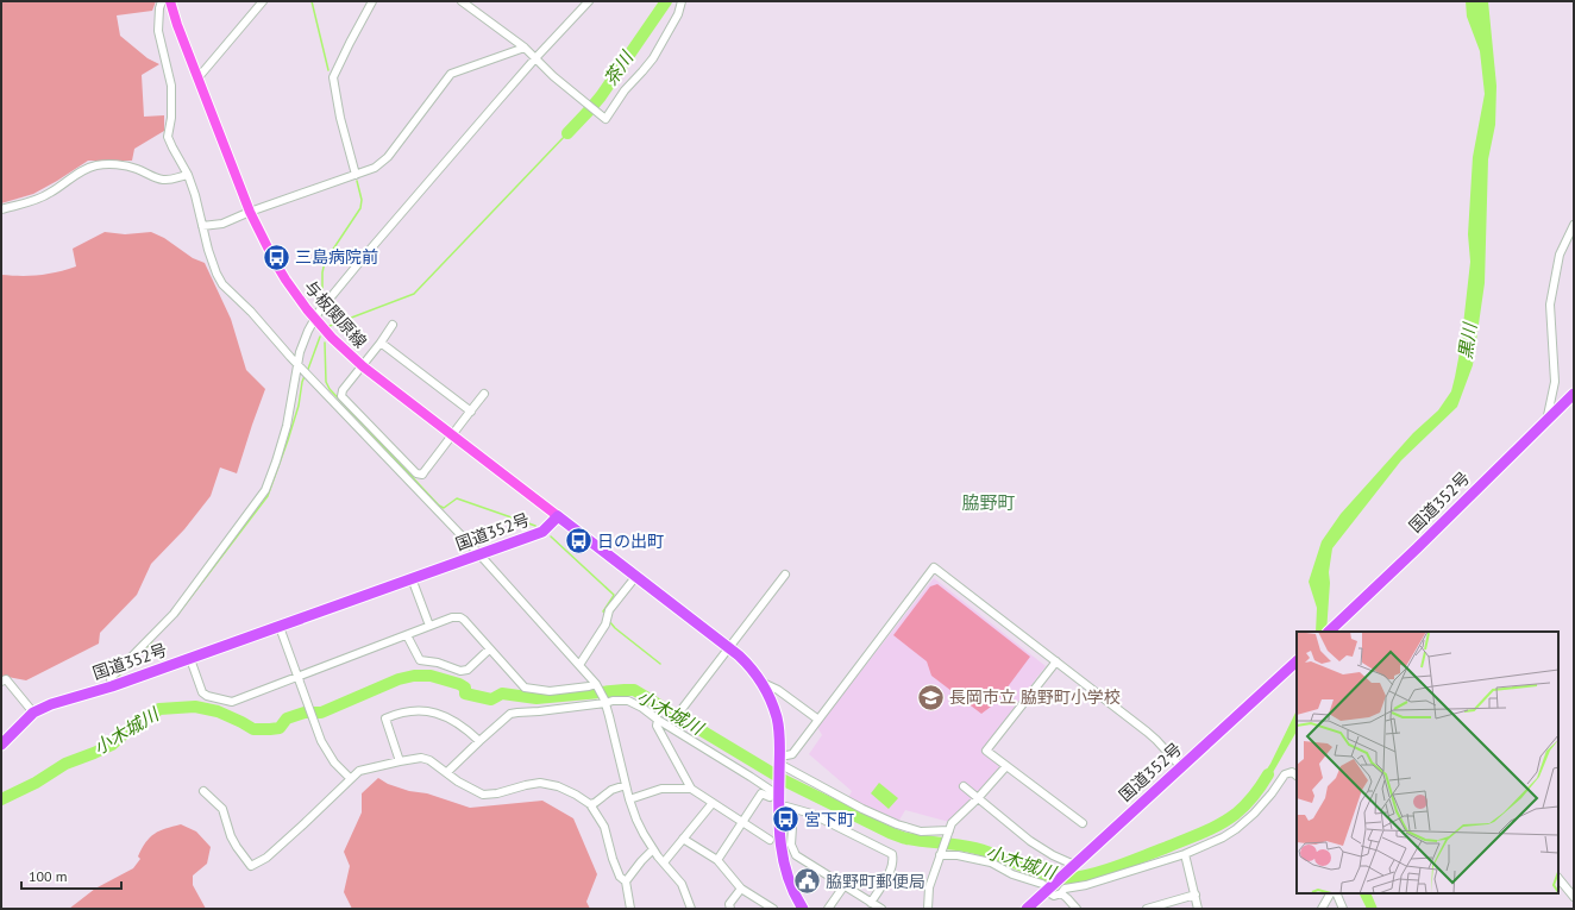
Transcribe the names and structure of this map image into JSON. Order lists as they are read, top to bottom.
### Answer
{
  "streets": {
    "highway": ["国道352号"],
    "main road": ["与板関原線"]
  },
  "crossings": [
    ["与板関原線", "国道352号"]
  ],
  "districts": ["脇野町"],
  "water": ["茶川", "黒川", "小木城川"],
  "places": {
    "bus stop": ["三島病院前", "日の出町", "宮下町"],
    "school or university": ["長岡市立 脇野町小学校"],
    "public building": ["脇野町郵便局"]
  },
  "scale_bar": "100 m"
}
